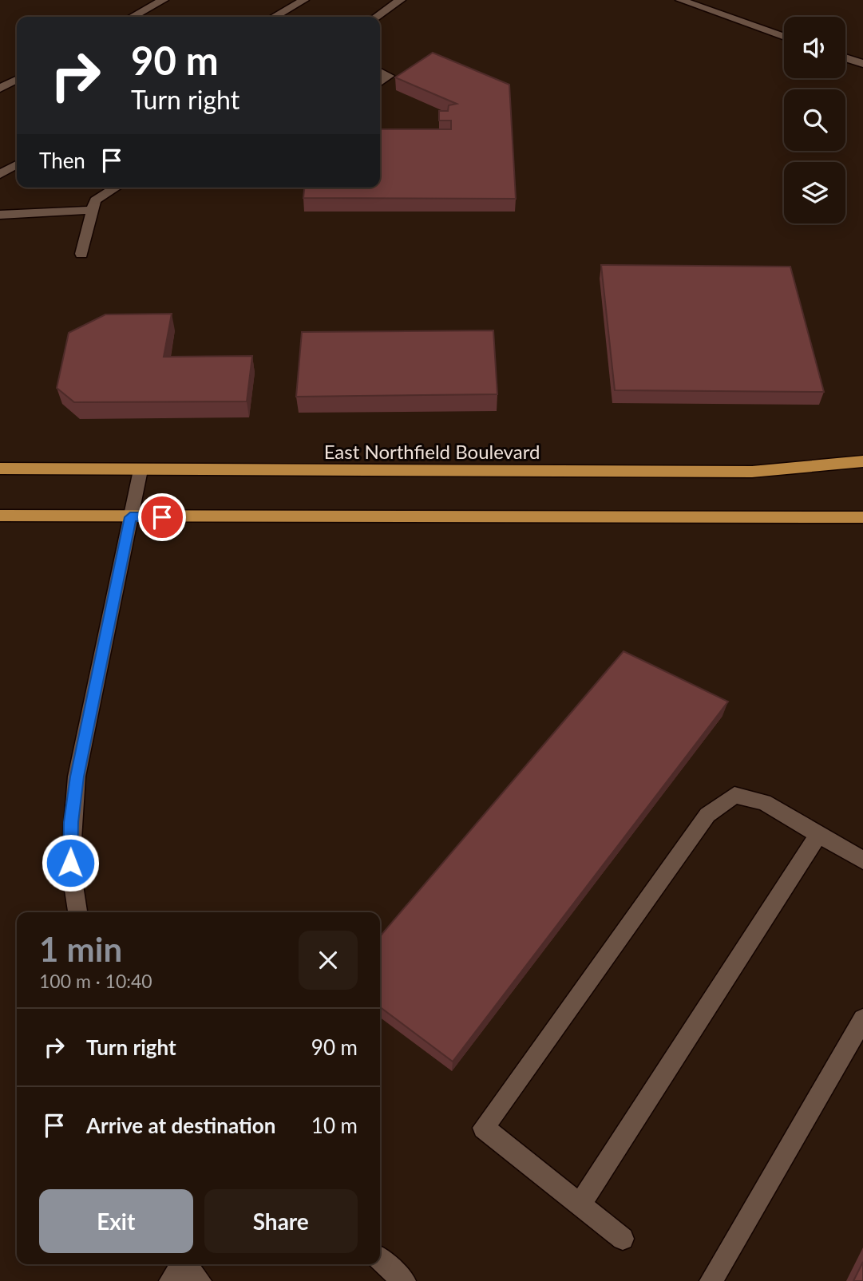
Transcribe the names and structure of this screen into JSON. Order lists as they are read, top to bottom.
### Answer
{
  "streets": {
    "main road": ["East Northfield Boulevard"]
  },
  "page": {
    "turn": ["90 m", "Turn right"],
    "then": "Then",
    "heading": ["1 min", "100 m · 10:40"],
    "list": [
      {
        "name": "Turn right",
        "value": "90 m"
      },
      {
        "name": "Arrive at destination",
        "value": "10 m"
      }
    ],
    "buttons": ["Exit", "Share"]
  }
}
